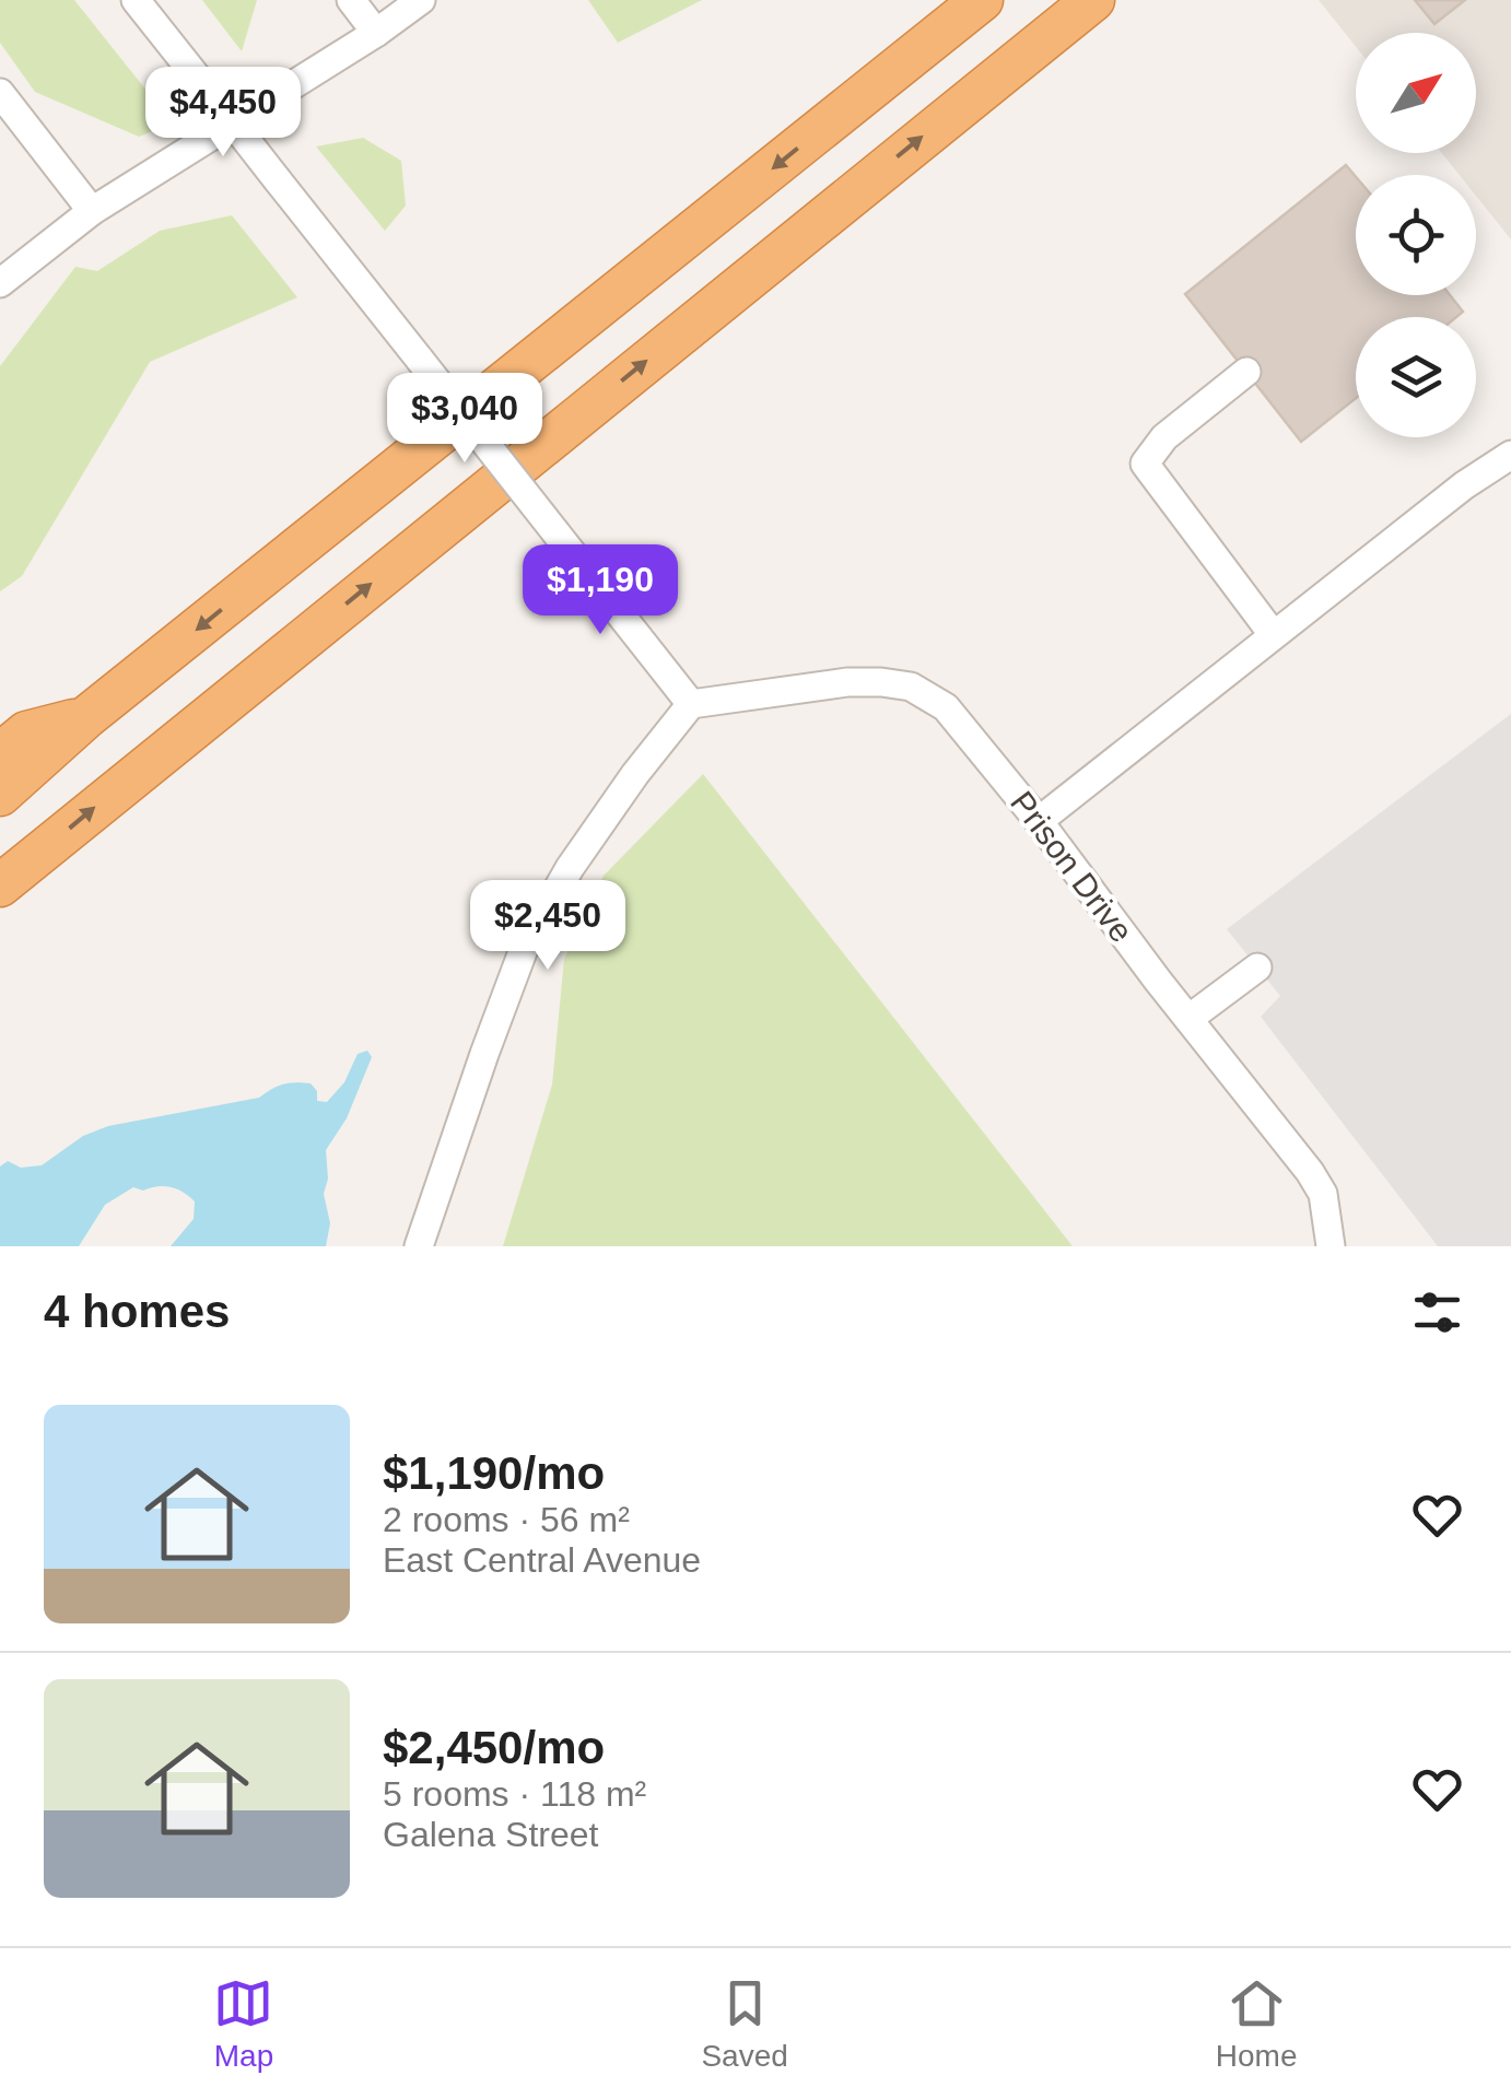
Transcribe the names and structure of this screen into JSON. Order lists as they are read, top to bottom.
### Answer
{
  "streets": {
    "street": ["Prison Drive"]
  },
  "north": "top right",
  "page": {
    "price": [
      "$4,450",
      "$3,040",
      "$1,190",
      "$2,450"
    ],
    "heading": "4 homes",
    "list": [
      {
        "name": "$1,190/mo",
        "note": "2 rooms · 56 m² · East Central Avenue"
      },
      {
        "name": "$2,450/mo",
        "note": "5 rooms · 118 m² · Galena Street"
      }
    ],
    "tabs": ["Map", "Saved", "Home"]
  }
}
